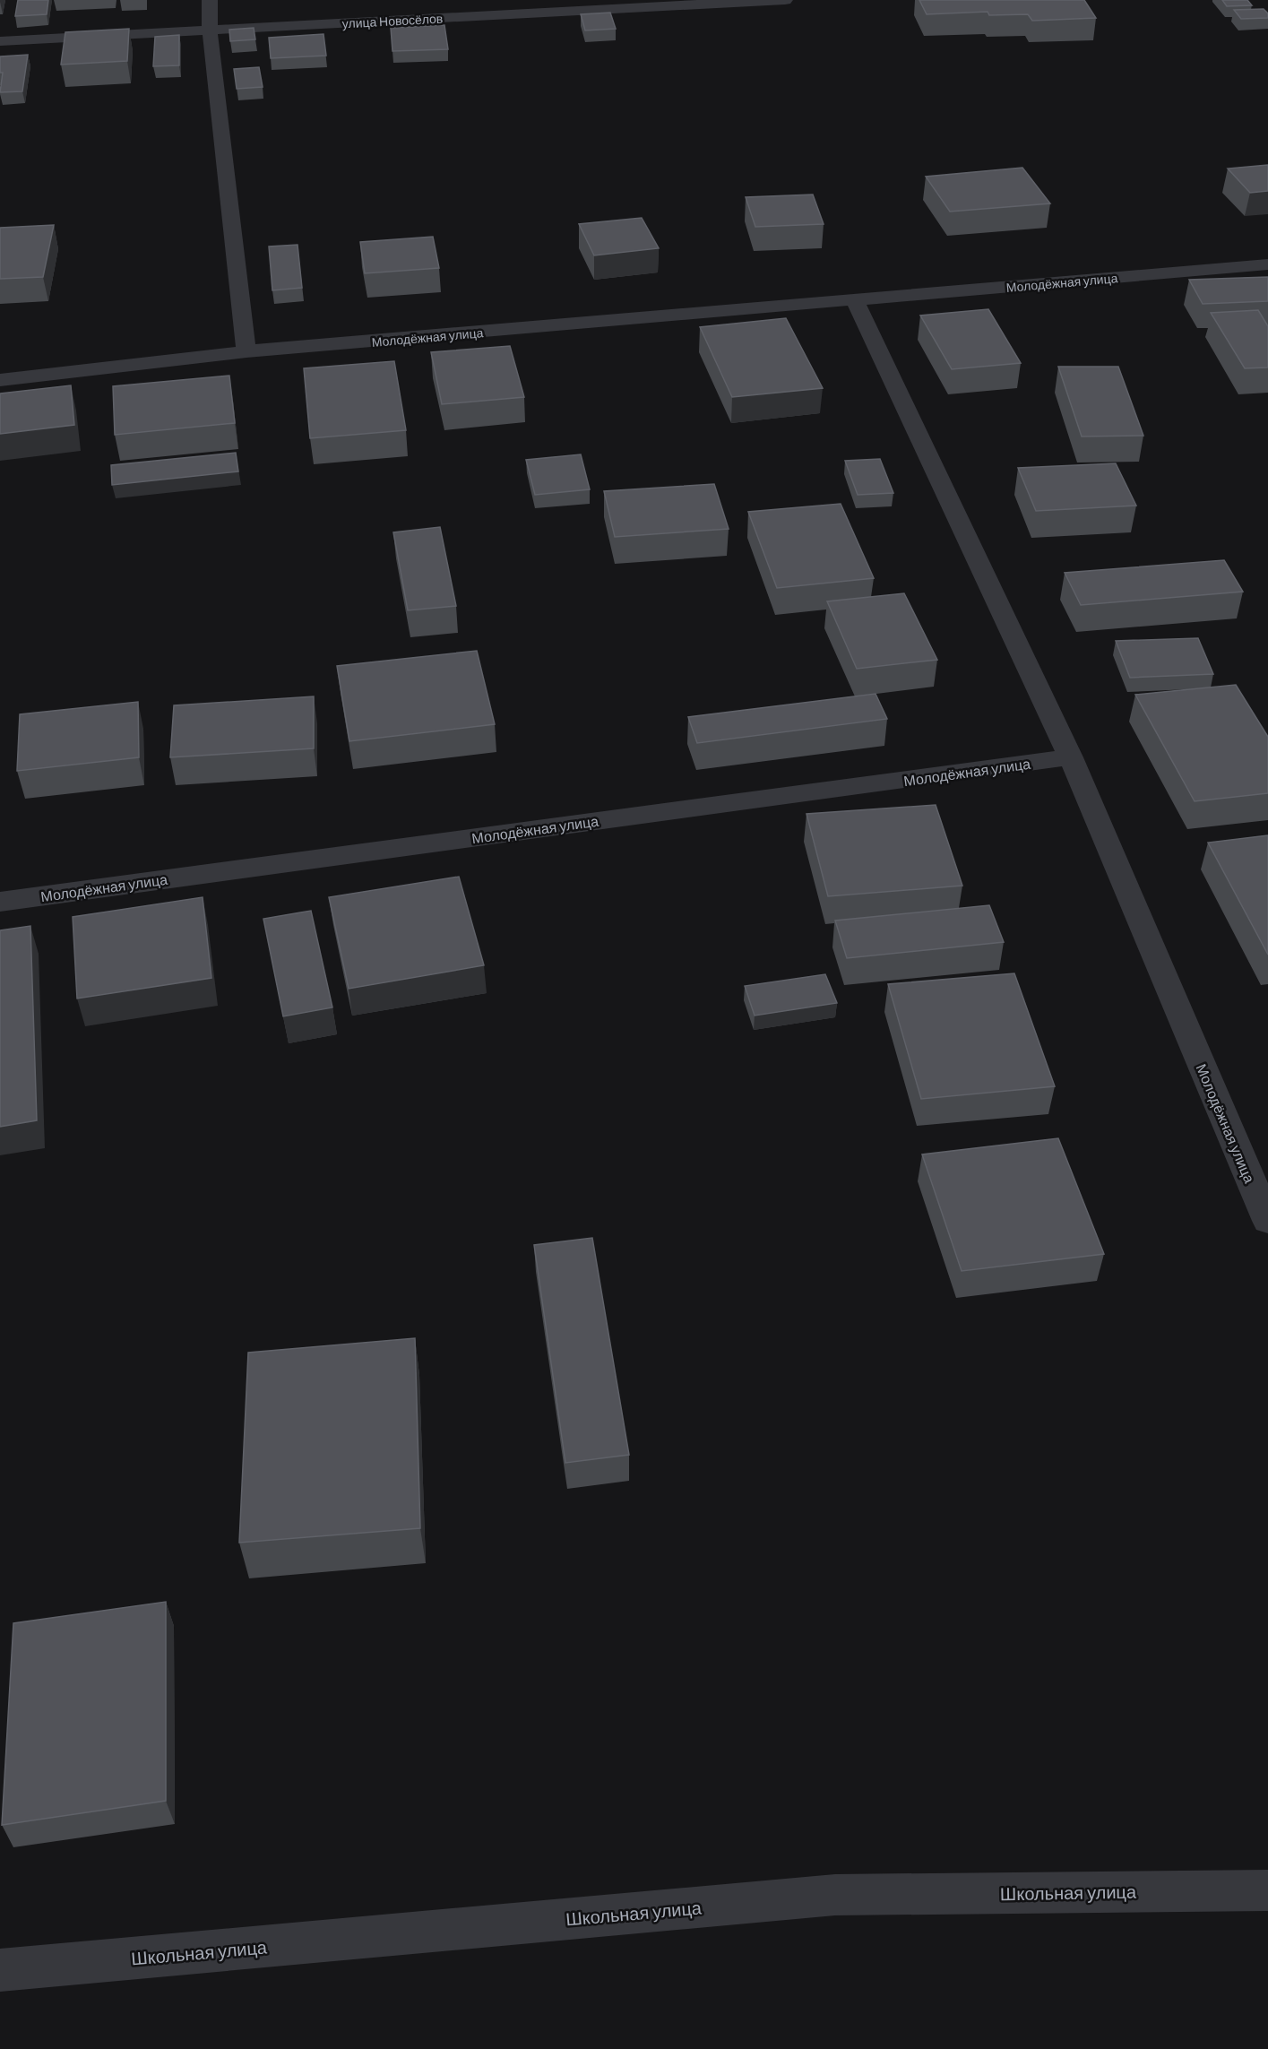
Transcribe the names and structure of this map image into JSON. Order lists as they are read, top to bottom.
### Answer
{
  "streets": {
    "street": ["улица Новосёлов", "Молодёжная улица", "Школьная улица"]
  }
}
